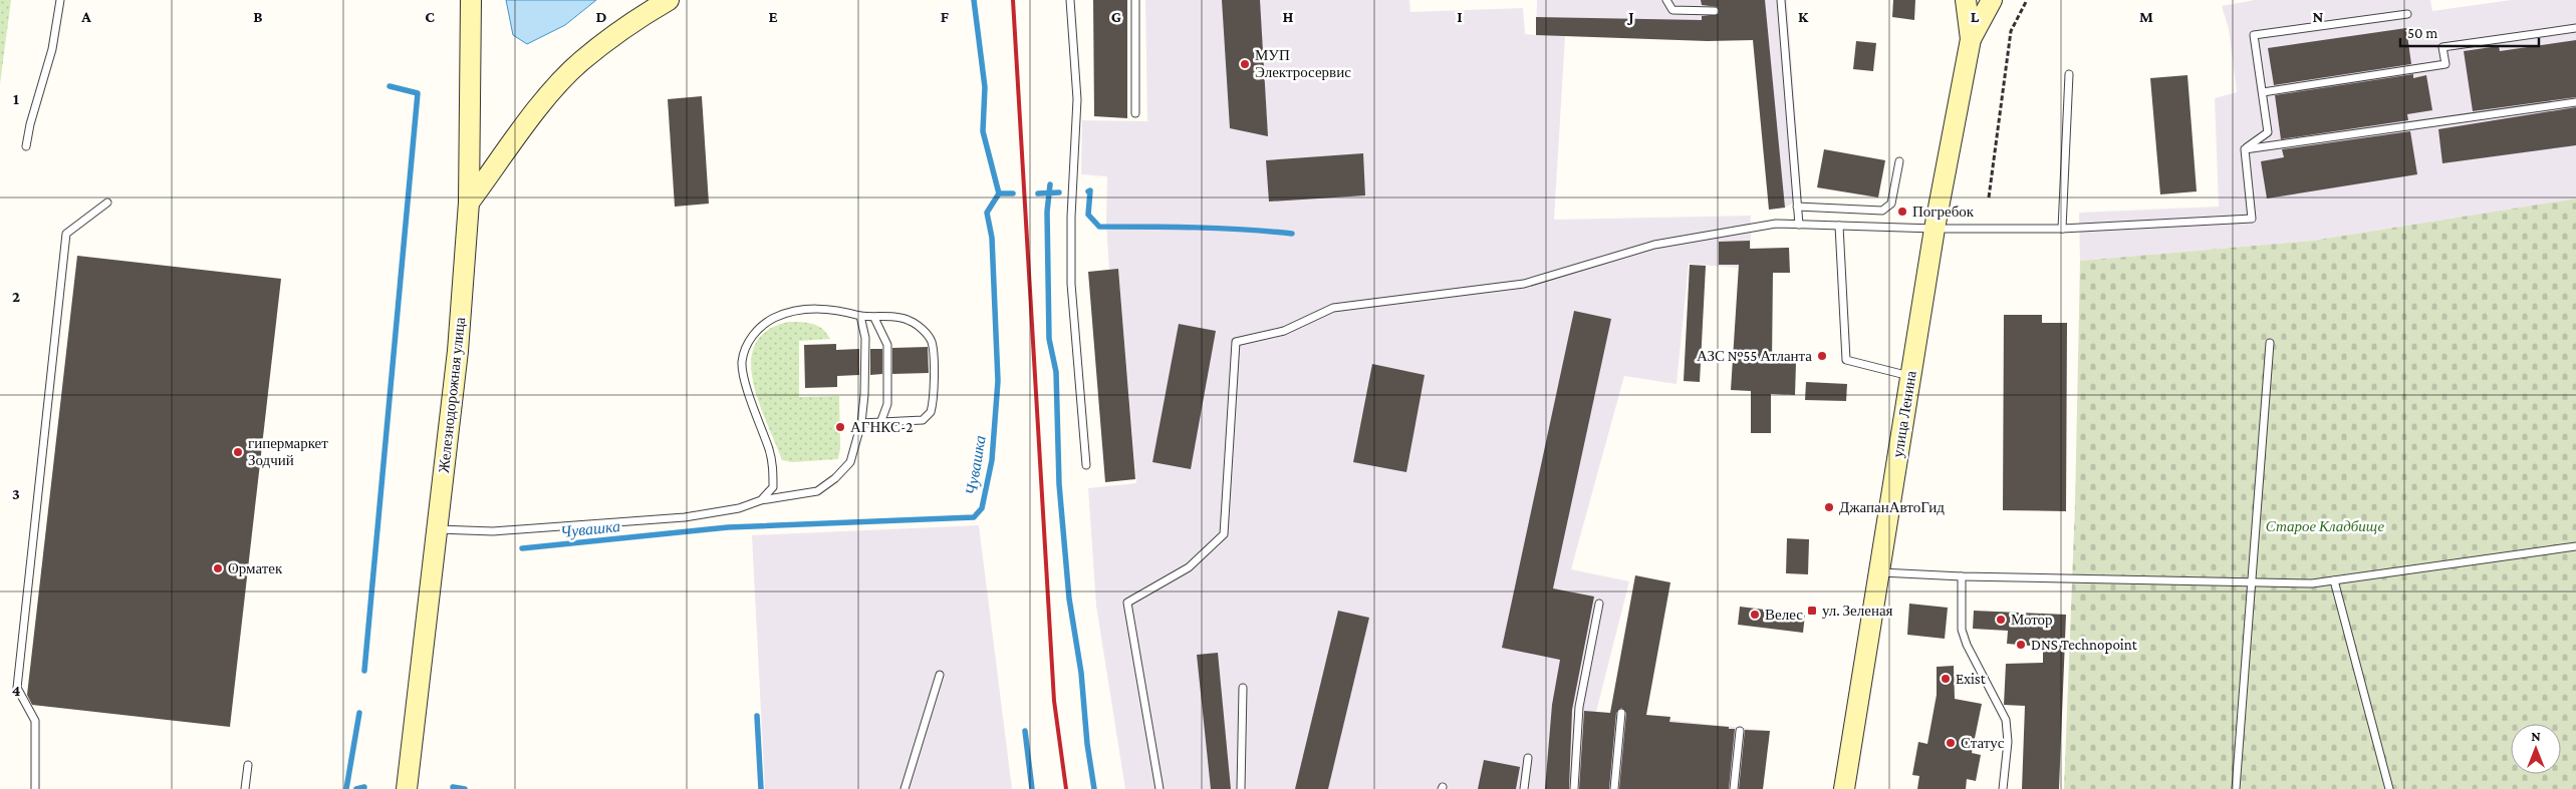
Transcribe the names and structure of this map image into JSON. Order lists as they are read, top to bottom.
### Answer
{
  "streets": {
    "main road": ["Железнодорожная улица", "улица Ленина"]
  },
  "water": ["Чувашка"],
  "parks": ["Старое Кладбище"],
  "places": {
    "other": [
      "МУП Электросервис",
      "Погребок",
      "АЗС №55 Атланта",
      "АГНКС-2",
      "гипермаркет Зодчий",
      "ДжапанАвтоГид",
      "Орматек",
      "Велес",
      "Мотор",
      "DNS Technopoint",
      "Exist",
      "Статус"
    ],
    "transit": ["ул. Зеленая"]
  },
  "scale_bar": "50 m",
  "north": "top",
  "grid": {
    "columns": [
      "A",
      "B",
      "C",
      "D",
      "E",
      "F",
      "G",
      "H",
      "I",
      "J",
      "K",
      "L",
      "M",
      "N"
    ],
    "rows": [
      "1",
      "2",
      "3",
      "4"
    ]
  }
}
